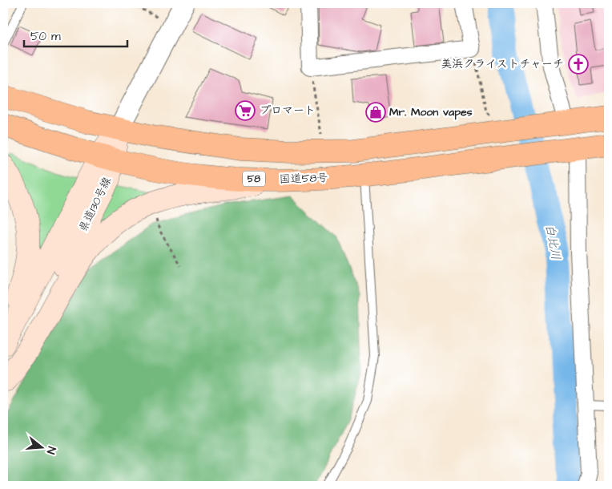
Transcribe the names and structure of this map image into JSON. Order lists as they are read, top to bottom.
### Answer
{
  "streets": {
    "highway": ["58", "国道58号"],
    "main road": ["県道130号線"]
  },
  "crossings": [
    ["国道58号", "県道130号線"]
  ],
  "water": ["白比川"],
  "places": {
    "church": ["美浜クライストチャーチ"],
    "supermarket": ["プロマート"],
    "shop": ["Mr. Moon vapes"]
  },
  "scale_bar": "50 m",
  "north": "right"
}
